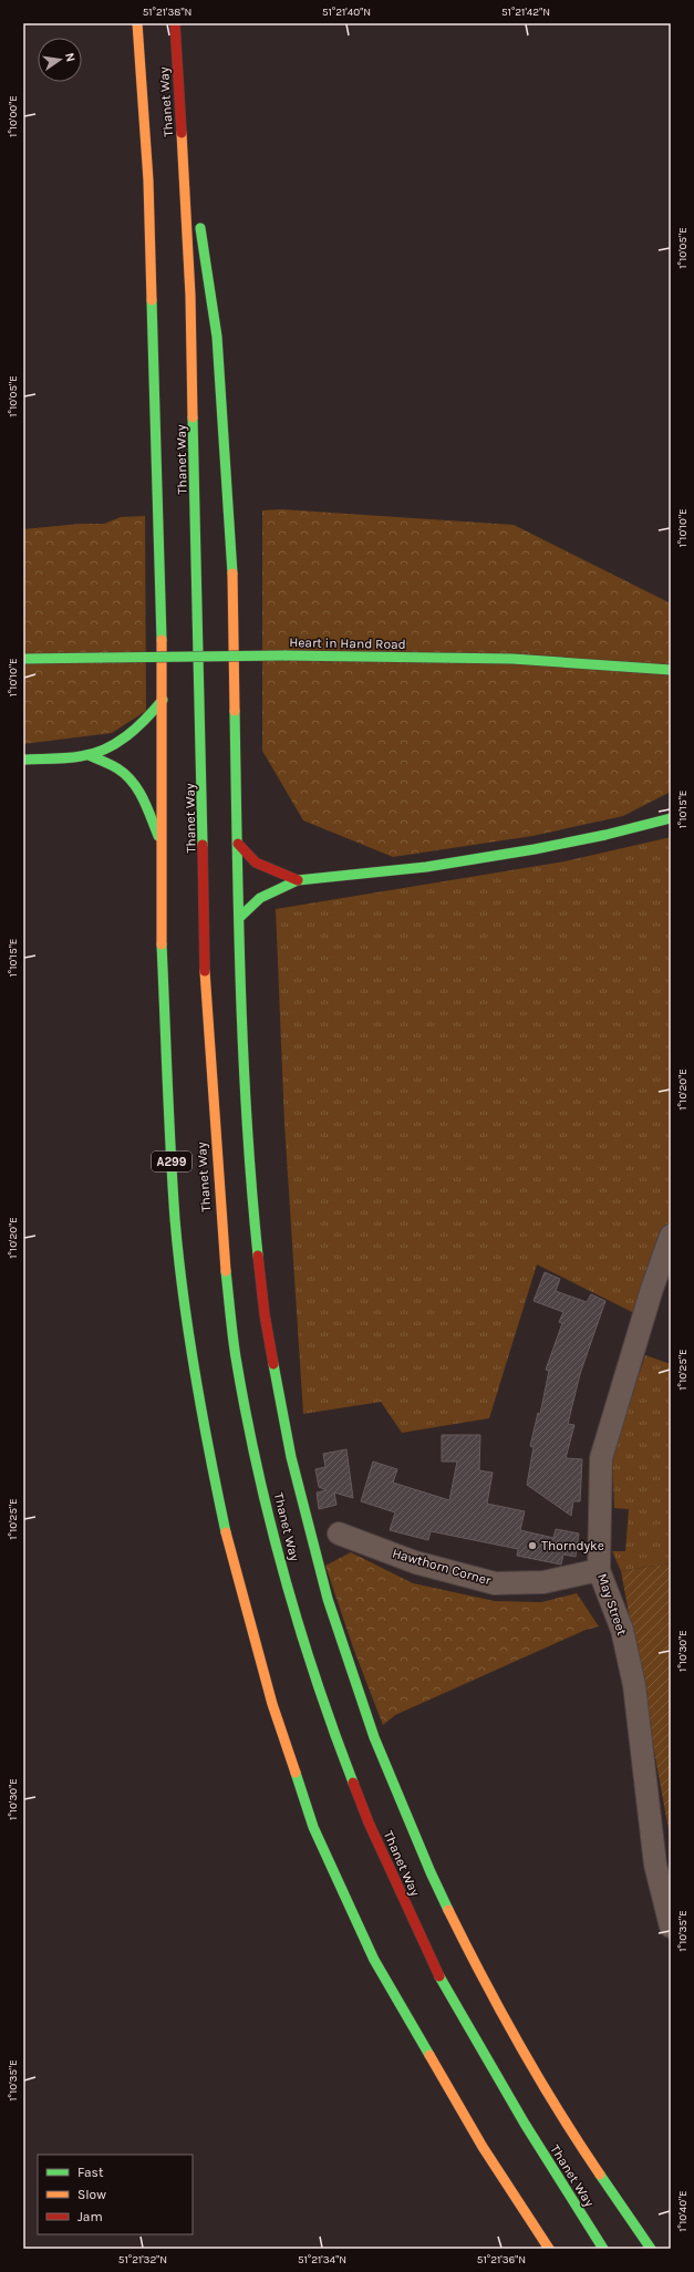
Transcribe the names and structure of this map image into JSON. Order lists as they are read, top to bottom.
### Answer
{
  "streets": {
    "main road": ["Thanet Way", "Heart in Hand Road", "A299"],
    "street": ["Hawthorn Corner", "May Street"]
  },
  "crossings": [
    ["Hawthorn Corner", "May Street"]
  ],
  "places": ["Thorndyke"],
  "legend": ["Fast", "Slow", "Jam"],
  "north": "right",
  "coordinates": [
    "51°21'38\"N",
    "51°21'40\"N",
    "51°21'42\"N",
    "1°10'00\"E",
    "1°10'05\"E",
    "1°10'10\"E",
    "1°10'15\"E",
    "1°10'20\"E",
    "1°10'25\"E",
    "1°10'30\"E",
    "1°10'35\"E",
    "1°10'40\"E",
    "51°21'32\"N",
    "51°21'34\"N",
    "51°21'36\"N"
  ]
}
